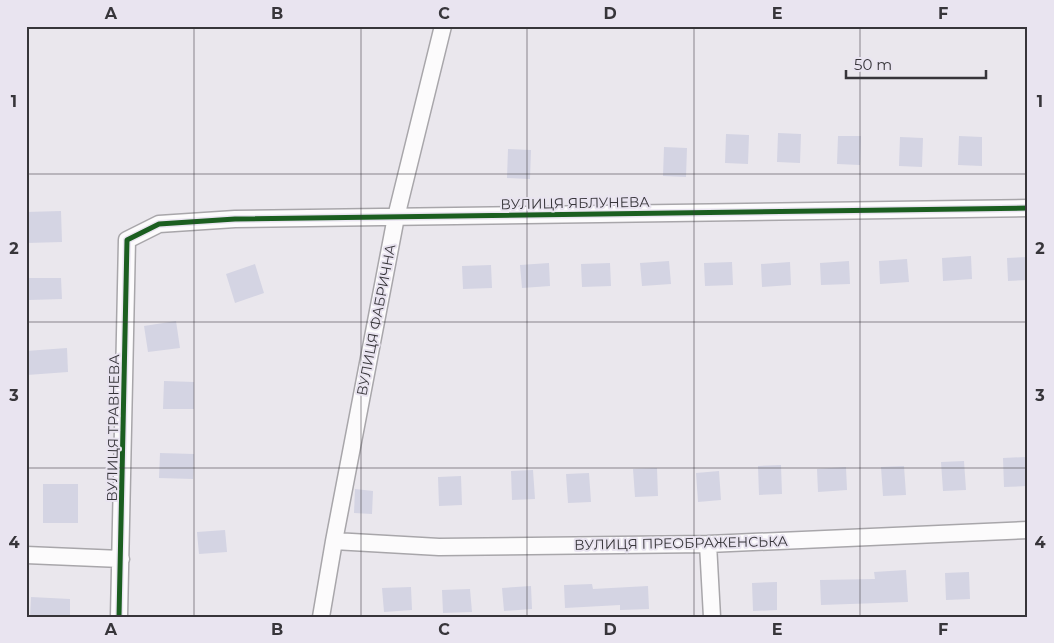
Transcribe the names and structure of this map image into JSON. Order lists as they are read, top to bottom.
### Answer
{
  "streets": {
    "street": [
      "ВУЛИЦЯ ЯБЛУНЕВА",
      "ВУЛИЦЯ ФАБРИЧНА",
      "ВУЛИЦЯ ТРАВНЕВА",
      "ВУЛИЦЯ ПРЕОБРАЖЕНСЬКА"
    ]
  },
  "crossings": [
    ["ВУЛИЦЯ ЯБЛУНЕВА", "ВУЛИЦЯ ФАБРИЧНА"],
    ["ВУЛИЦЯ ЯБЛУНЕВА", "ВУЛИЦЯ ТРАВНЕВА"],
    ["ВУЛИЦЯ ФАБРИЧНА", "ВУЛИЦЯ ПРЕОБРАЖЕНСЬКА"]
  ],
  "scale_bar": "50 m",
  "grid": {
    "columns": [
      "A",
      "B",
      "C",
      "D",
      "E",
      "F"
    ],
    "rows": [
      "1",
      "2",
      "3",
      "4"
    ]
  }
}
